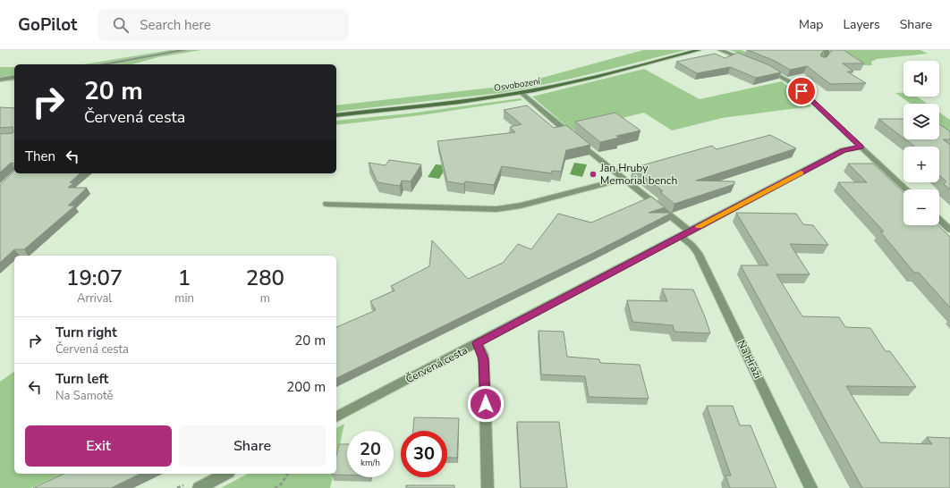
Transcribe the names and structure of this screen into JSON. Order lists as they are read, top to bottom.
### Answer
{
  "streets": {
    "main road": ["Osvobození"],
    "street": ["Na Hrázi", "Červená cesta"]
  },
  "crossings": [
    ["Na Hrázi", "Červená cesta"]
  ],
  "places": ["Jan Hruby Memorial bench"],
  "page": {
    "header": "GoPilot",
    "search": "Search here",
    "nav": ["Map", "Layers", "Share"],
    "map_buttons": ["+", "−"],
    "turn": ["20 m", "Červená cesta"],
    "then": "Then",
    "eta": [
      "19:07",
      "Arrival",
      "1",
      "min",
      "280",
      "m"
    ],
    "list": [
      {
        "name": "Turn right",
        "note": "Červená cesta",
        "value": "20 m"
      },
      {
        "name": "Turn left",
        "note": "Na Samotě",
        "value": "200 m"
      }
    ],
    "buttons": ["Exit", "Share"],
    "speed": "20 km/h",
    "limit": "30"
  }
}
